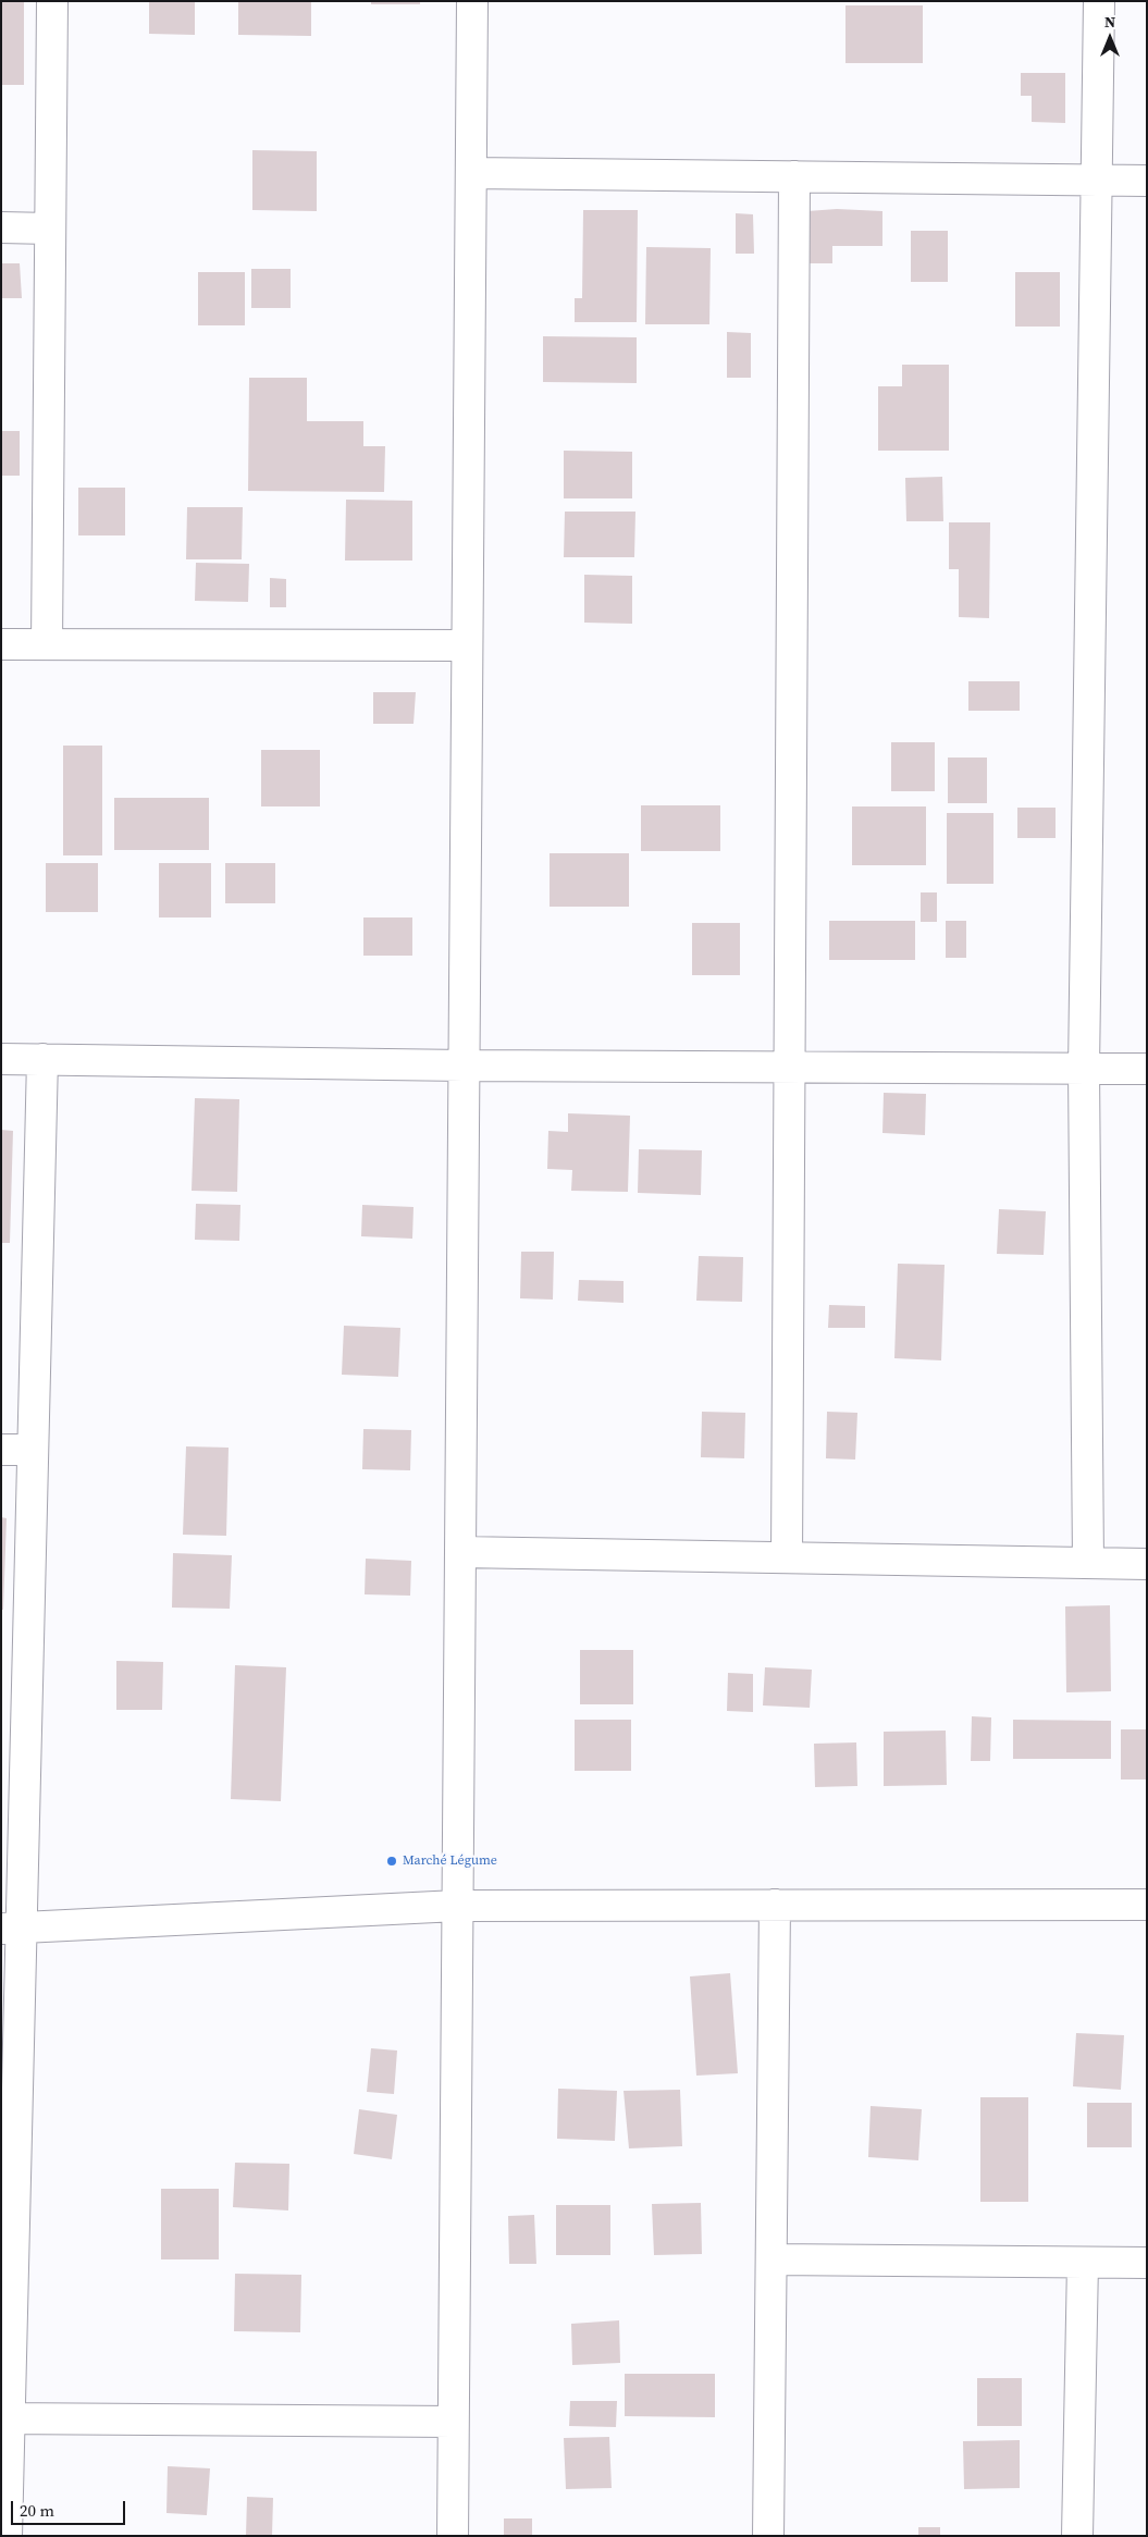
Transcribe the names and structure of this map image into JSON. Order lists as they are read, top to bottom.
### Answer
{
  "places": ["Marché Légume"],
  "scale_bar": "20 m",
  "north": "top"
}
